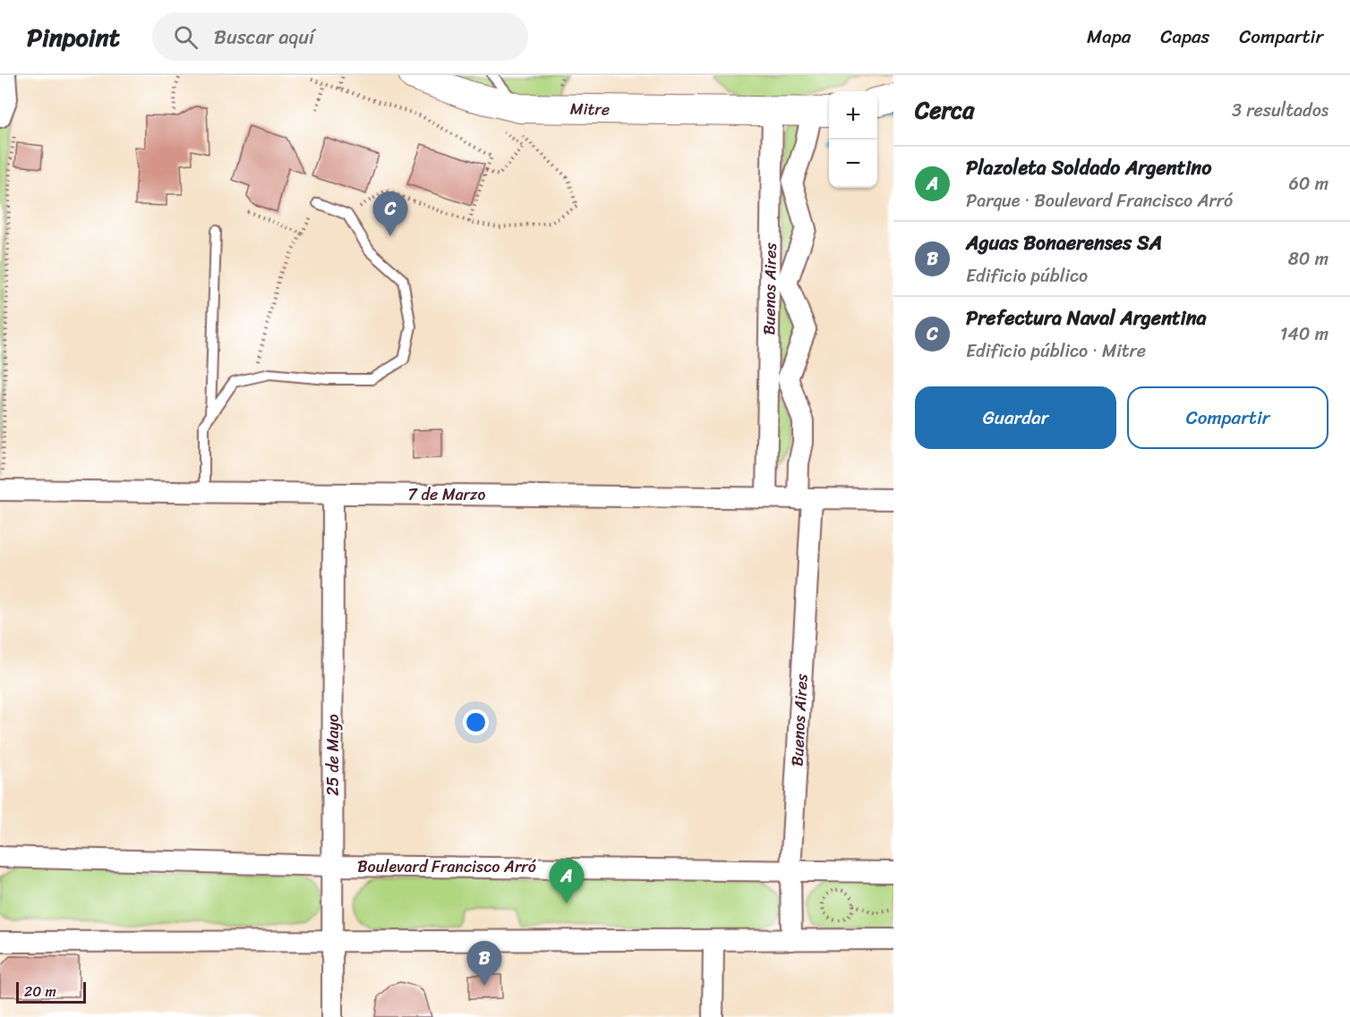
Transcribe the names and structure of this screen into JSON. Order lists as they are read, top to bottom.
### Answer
{
  "streets": {
    "street": [
      "Mitre",
      "Buenos Aires",
      "7 de Marzo",
      "25 de Mayo",
      "Boulevard Francisco Arró"
    ]
  },
  "crossings": [
    ["Mitre", "Buenos Aires"],
    ["Buenos Aires", "7 de Marzo"],
    ["Buenos Aires", "Boulevard Francisco Arró"],
    ["7 de Marzo", "25 de Mayo"],
    ["25 de Mayo", "Boulevard Francisco Arró"]
  ],
  "scale_bar": "20 m",
  "page": {
    "header": "Pinpoint",
    "search": "Buscar aquí",
    "nav": ["Mapa", "Capas", "Compartir"],
    "heading": ["Cerca", "3 resultados"],
    "map_buttons": ["+", "−"],
    "list": [
      {
        "mark": "A",
        "name": "Plazoleta Soldado Argentino",
        "note": "Parque · Boulevard Francisco Arró",
        "value": "60 m"
      },
      {
        "mark": "B",
        "name": "Aguas Bonaerenses SA",
        "note": "Edificio público",
        "value": "80 m"
      },
      {
        "mark": "C",
        "name": "Prefectura Naval Argentina",
        "note": "Edificio público · Mitre",
        "value": "140 m"
      }
    ],
    "pins": ["C", "A", "B"],
    "buttons": ["Guardar", "Compartir"],
    "scale": "20 m"
  }
}
